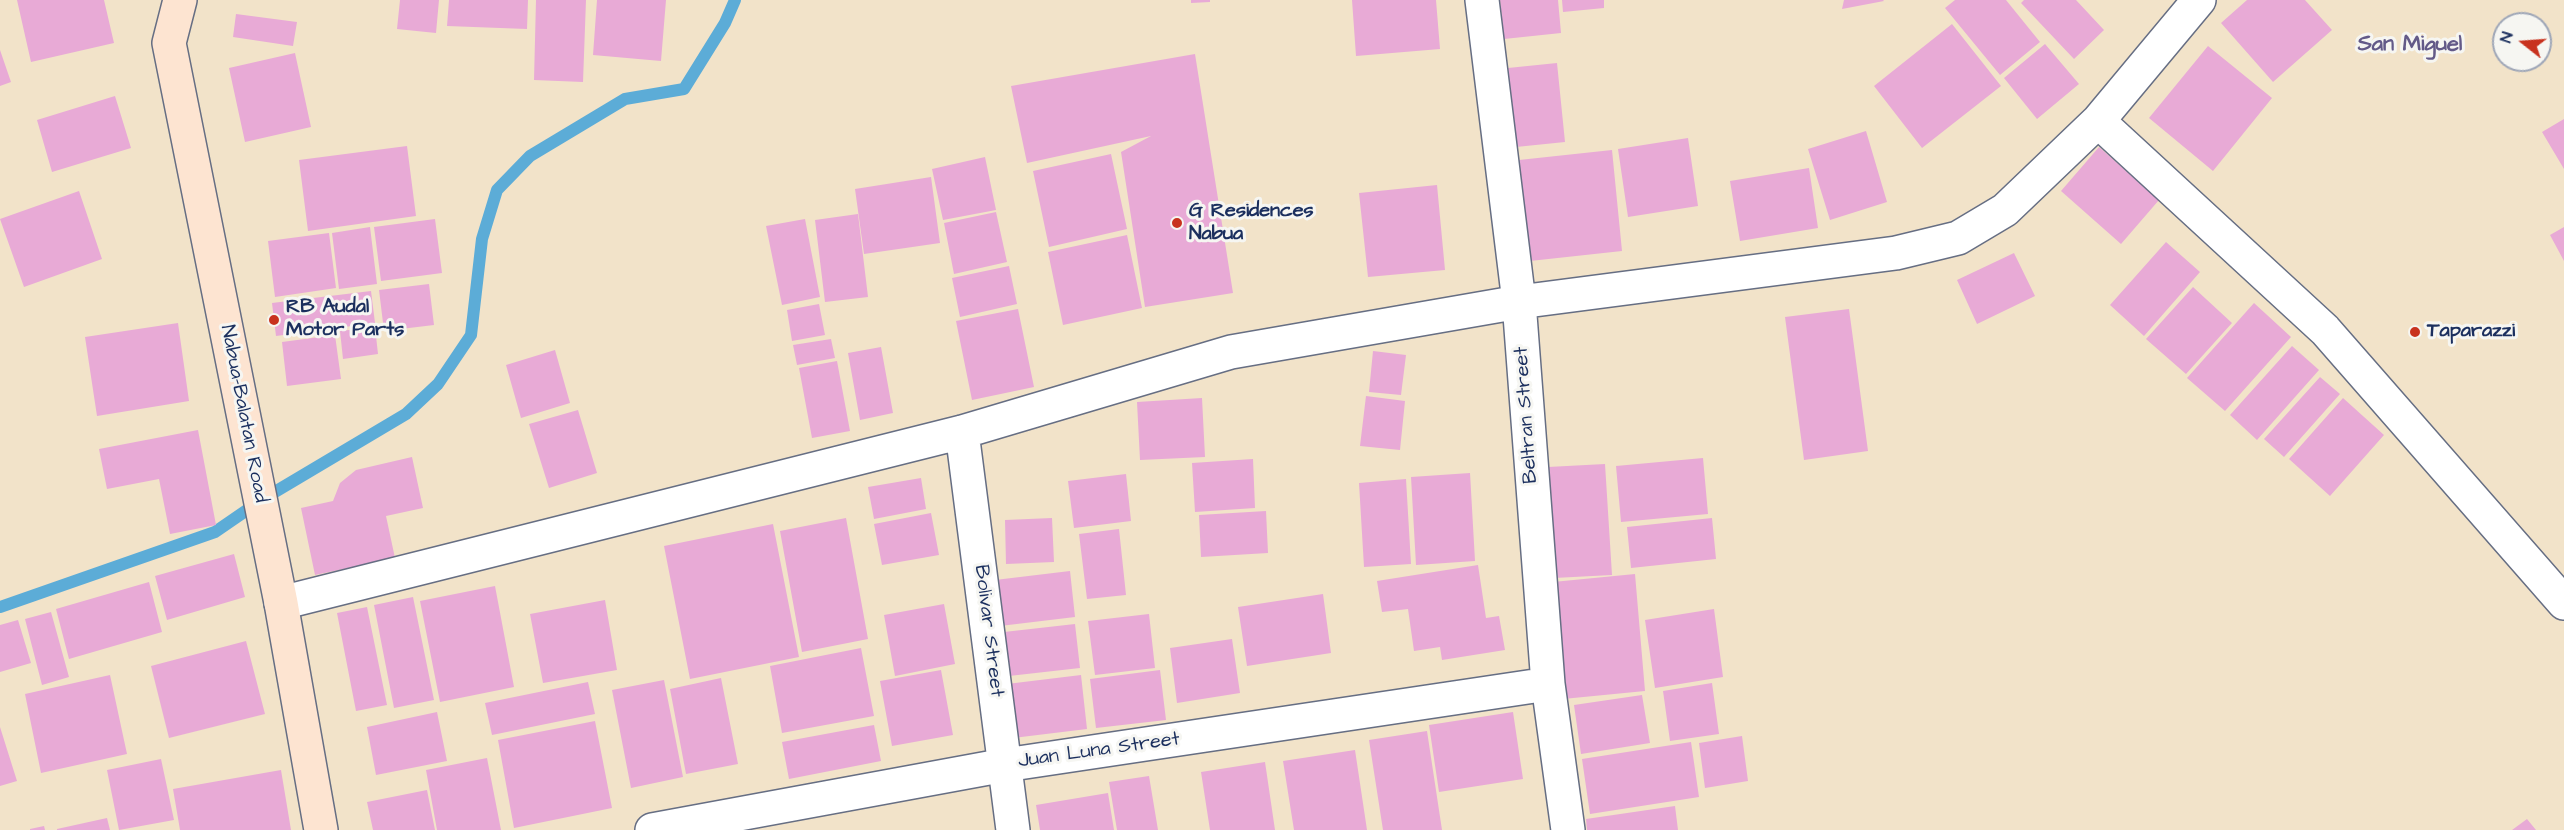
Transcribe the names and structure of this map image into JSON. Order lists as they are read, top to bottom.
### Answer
{
  "streets": {
    "main road": ["Nabua-Balatan Road"],
    "street": ["Beltran Street", "Bolivar Street", "Juan Luna Street"]
  },
  "crossings": [
    ["Beltran Street", "Juan Luna Street"],
    ["Bolivar Street", "Juan Luna Street"]
  ],
  "districts": ["San Miguel"],
  "places": ["G Residences Nabua", "RB Audal Motor Parts", "Taparazzi"],
  "north": "left"
}
